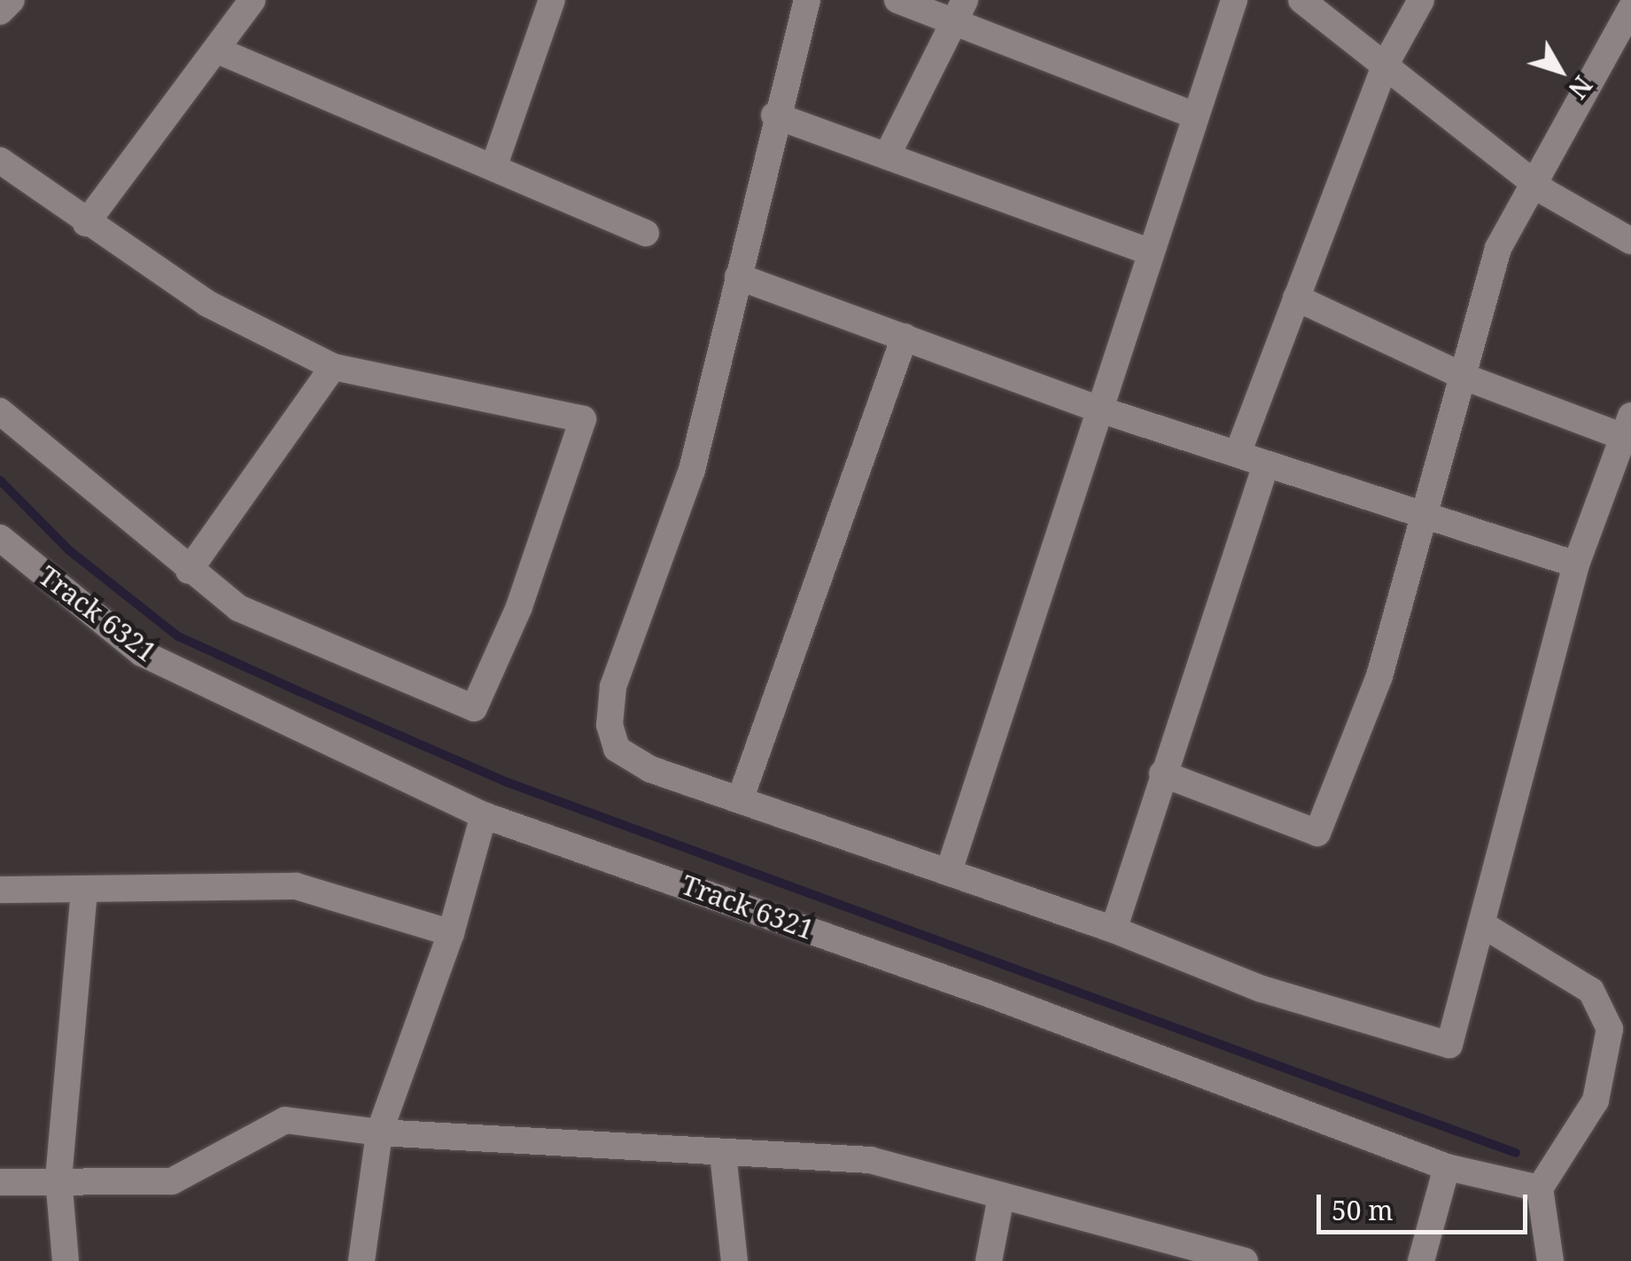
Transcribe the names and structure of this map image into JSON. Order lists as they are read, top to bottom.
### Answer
{
  "streets": {
    "street": ["Track 6321"]
  },
  "scale_bar": "50 m",
  "north": "bottom right"
}
